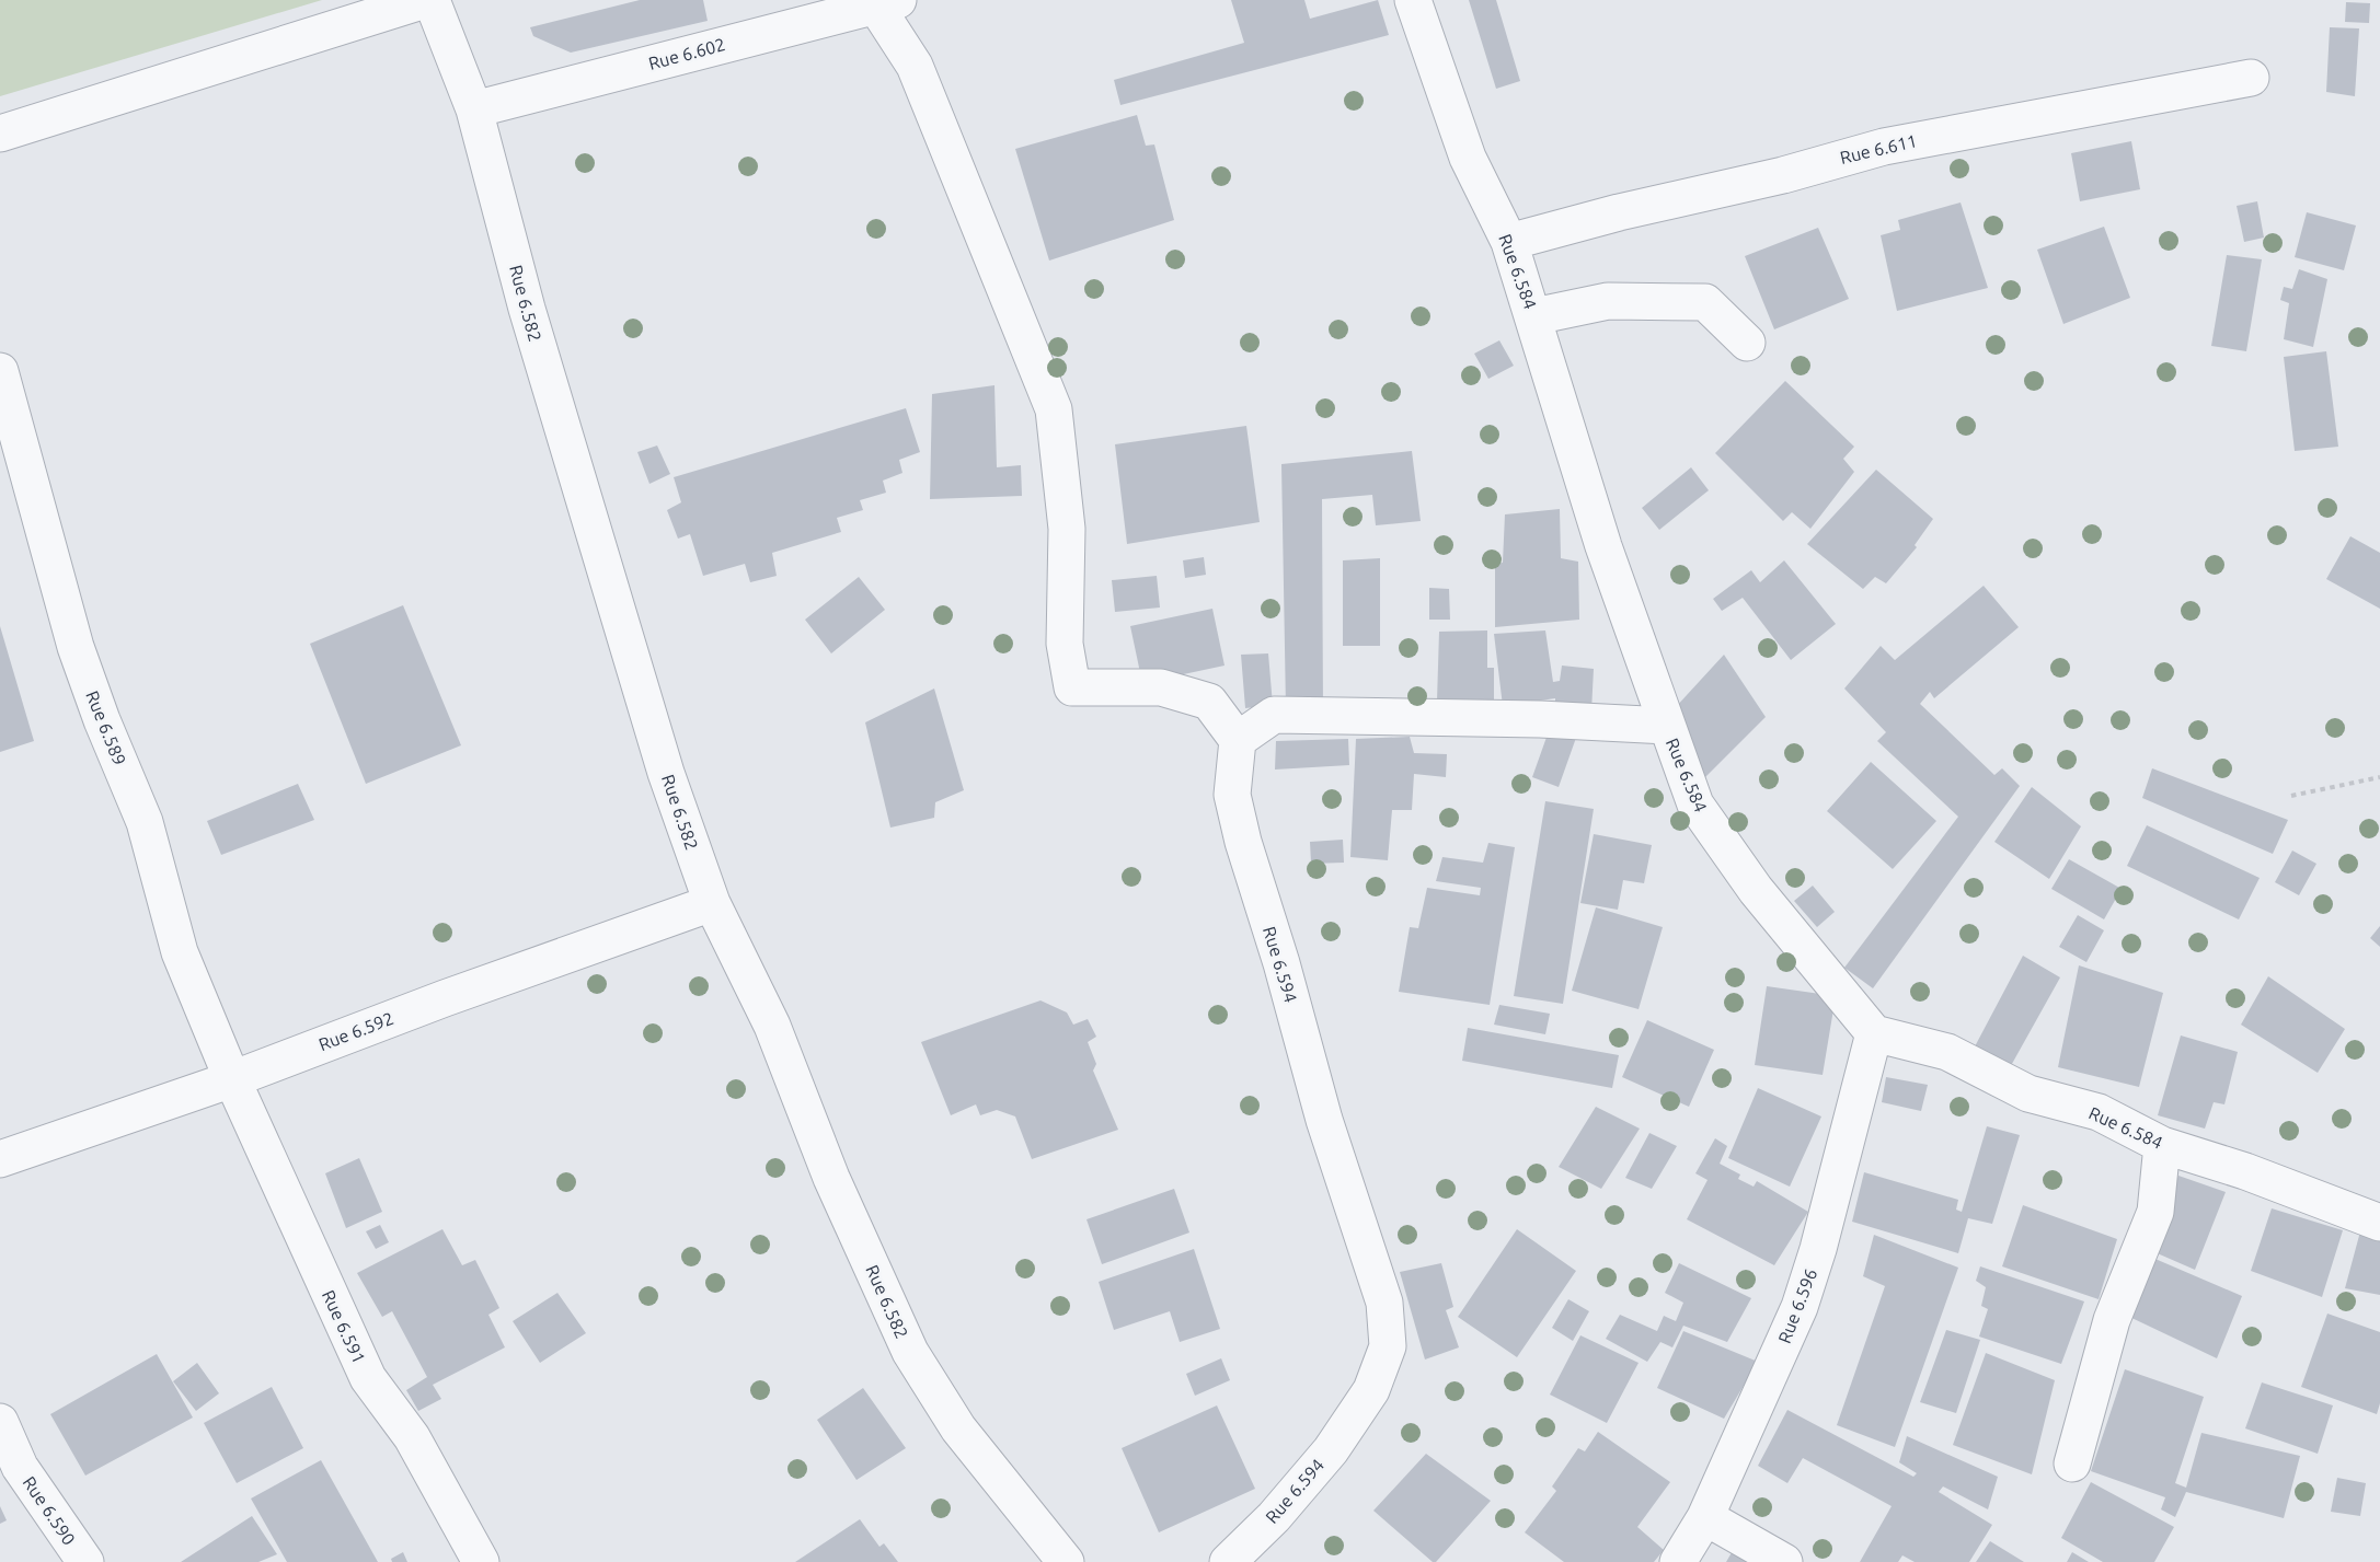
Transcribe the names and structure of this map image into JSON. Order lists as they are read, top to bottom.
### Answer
{
  "streets": {
    "street": [
      "Rue 6.602",
      "Rue 6.611",
      "Rue 6.584",
      "Rue 6.582",
      "Rue 6.589",
      "Rue 6.594",
      "Rue 6.592",
      "Rue 6.596",
      "Rue 6.591",
      "Rue 6.590"
    ]
  },
  "crossings": [
    ["Rue 6.602", "Rue 6.582"],
    ["Rue 6.611", "Rue 6.584"],
    ["Rue 6.584", "Rue 6.596"],
    ["Rue 6.582", "Rue 6.592"],
    ["Rue 6.589", "Rue 6.592"],
    ["Rue 6.589", "Rue 6.591"],
    ["Rue 6.592", "Rue 6.591"]
  ]
}
